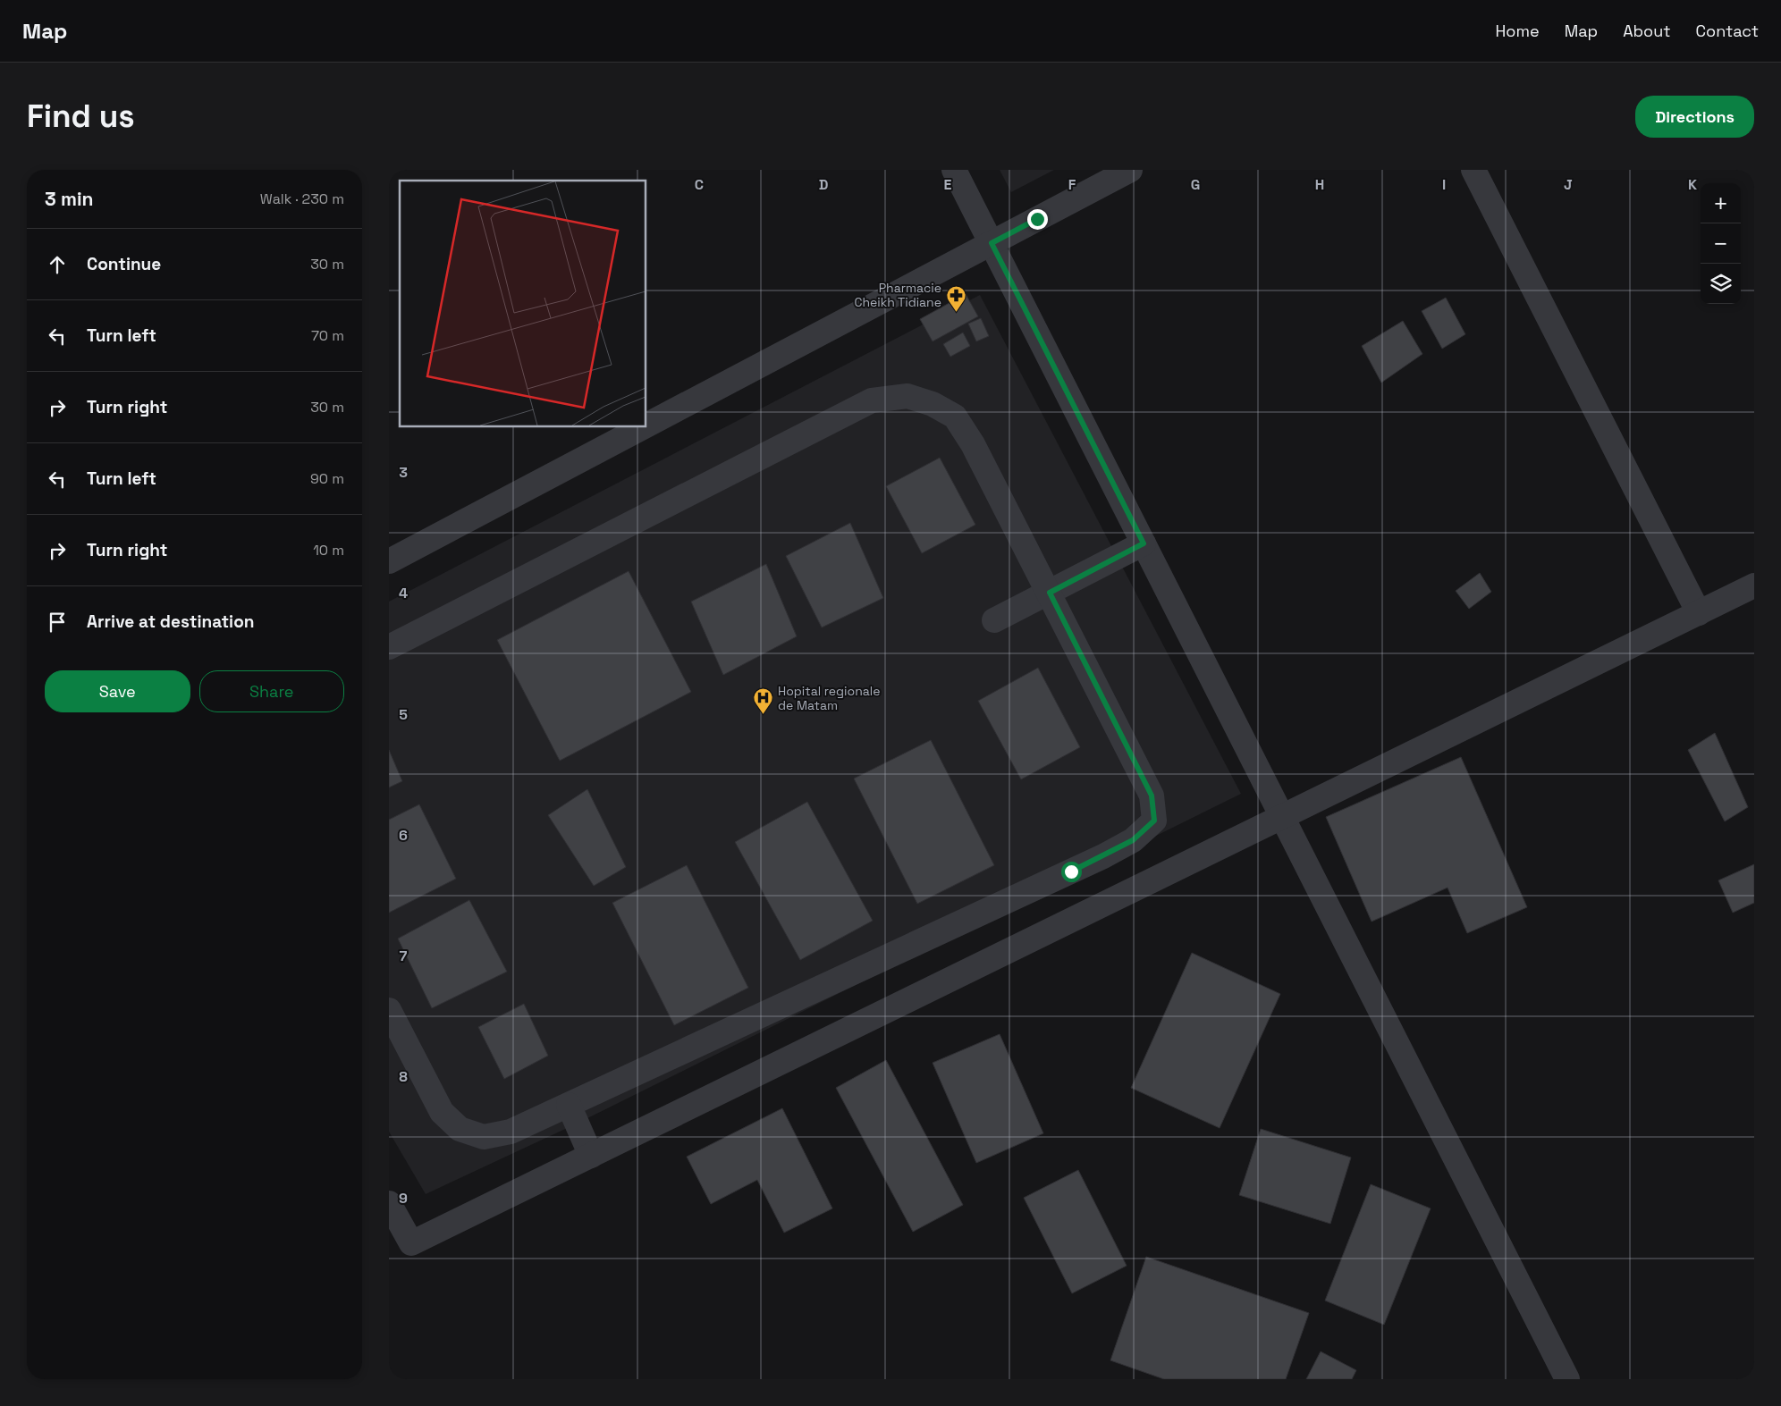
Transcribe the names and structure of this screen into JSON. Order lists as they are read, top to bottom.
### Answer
{
  "places": {
    "pharmacy": ["Pharmacie Cheikh Tidiane"],
    "hospital": ["Hopital regionale de Matam"]
  },
  "page": {
    "header": "Map",
    "nav": [
      "Home",
      "Map",
      "About",
      "Contact"
    ],
    "buttons": [
      "Directions",
      ["Save", "Share"]
    ],
    "title": "Find us",
    "heading": ["3 min", "Walk · 230 m"],
    "map_buttons": ["+", "−"],
    "list": [
      ["Continue", "30 m"],
      ["Turn left", "70 m"],
      ["Turn right", "30 m"],
      ["Turn left", "90 m"],
      ["Turn right", "10 m"],
      "Arrive at destination"
    ]
  },
  "grid": {
    "columns": [
      "C",
      "D",
      "E",
      "F",
      "G",
      "H",
      "I",
      "J",
      "K"
    ],
    "rows": [
      "3",
      "4",
      "5",
      "6",
      "7",
      "8",
      "9"
    ]
  }
}
